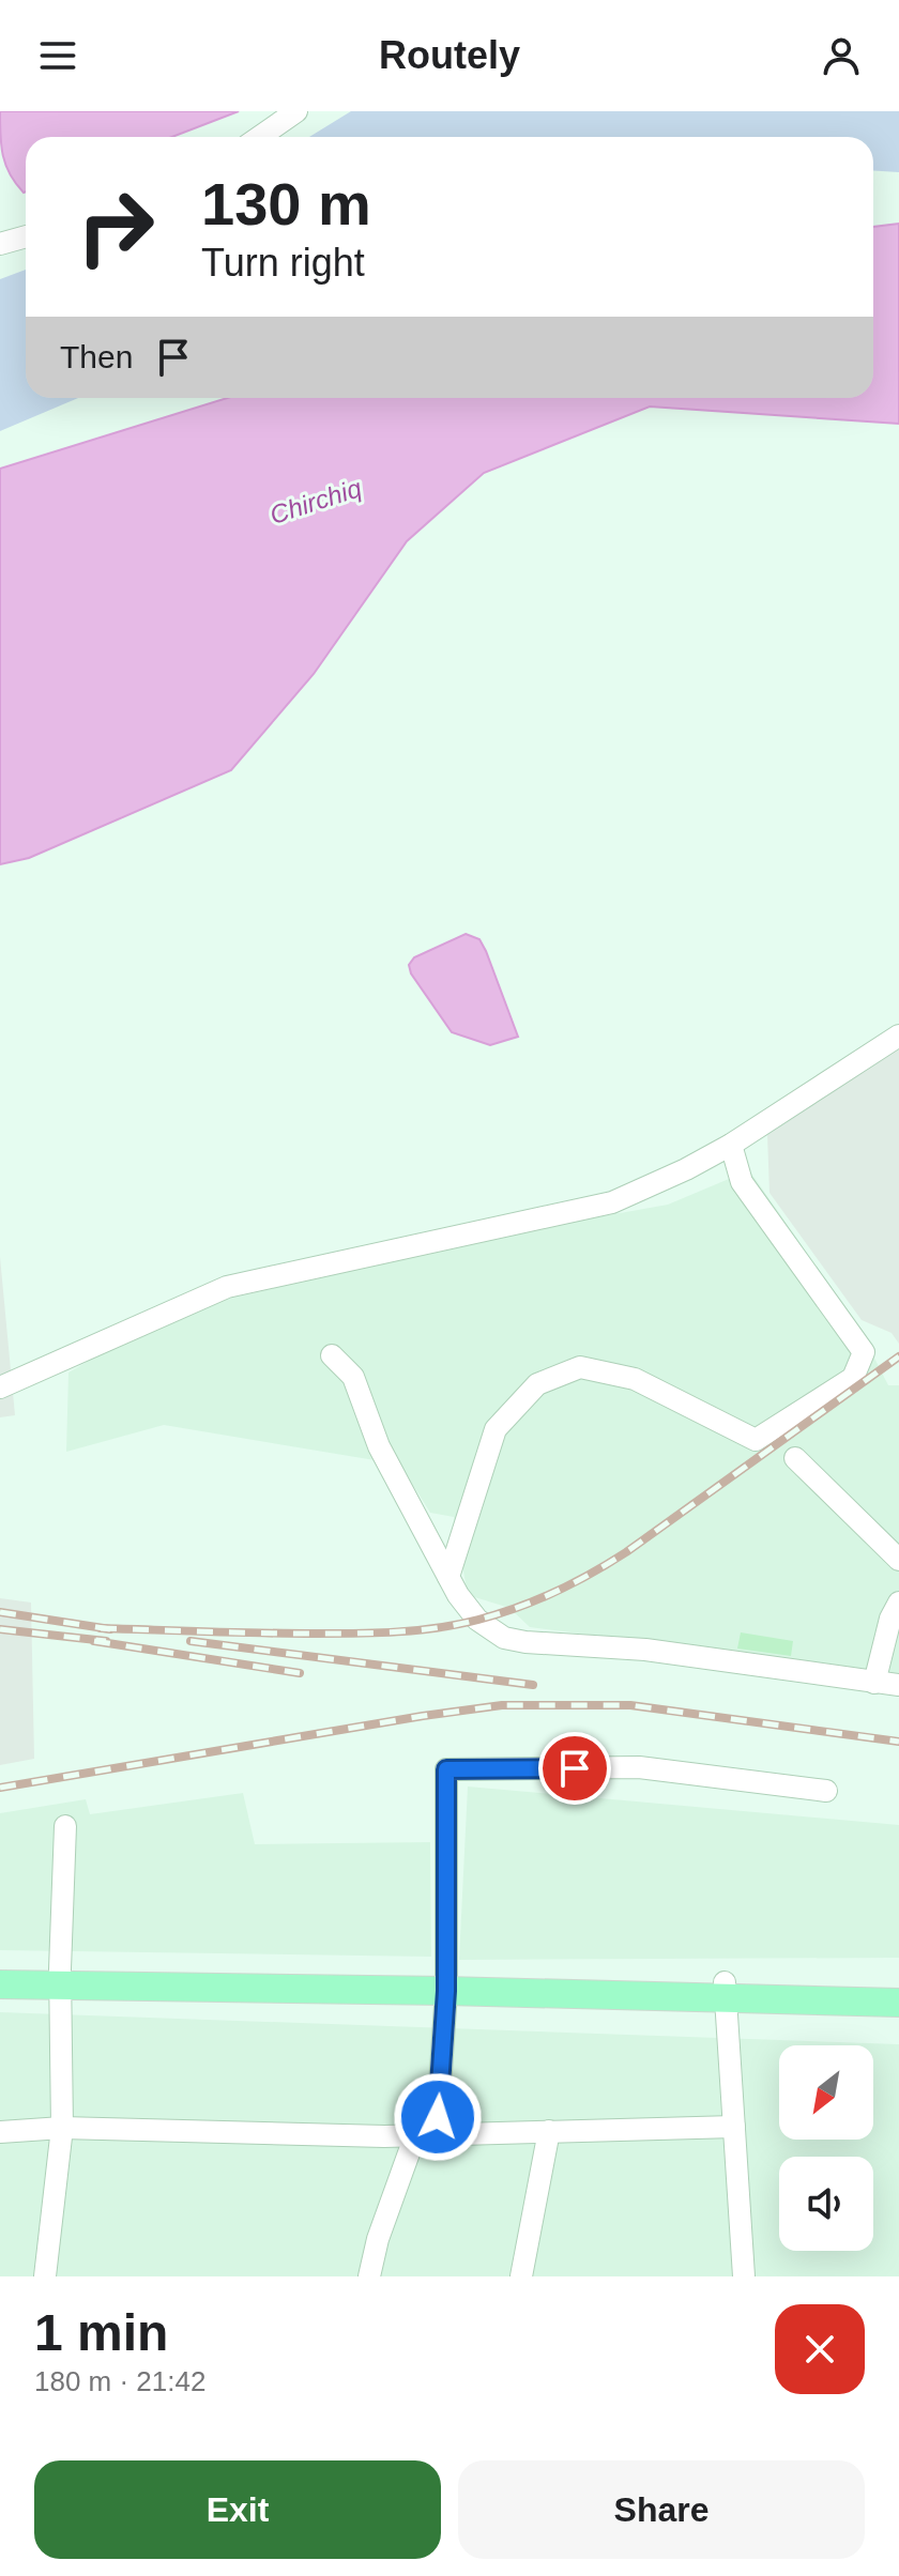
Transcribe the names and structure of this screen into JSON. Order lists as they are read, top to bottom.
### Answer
{
  "water": ["Chirchiq"],
  "north": "bottom left",
  "page": {
    "header": "Routely",
    "turn": ["130 m", "Turn right"],
    "then": "Then",
    "heading": ["1 min", "180 m · 21:42"],
    "buttons": ["Exit", "Share"]
  }
}
